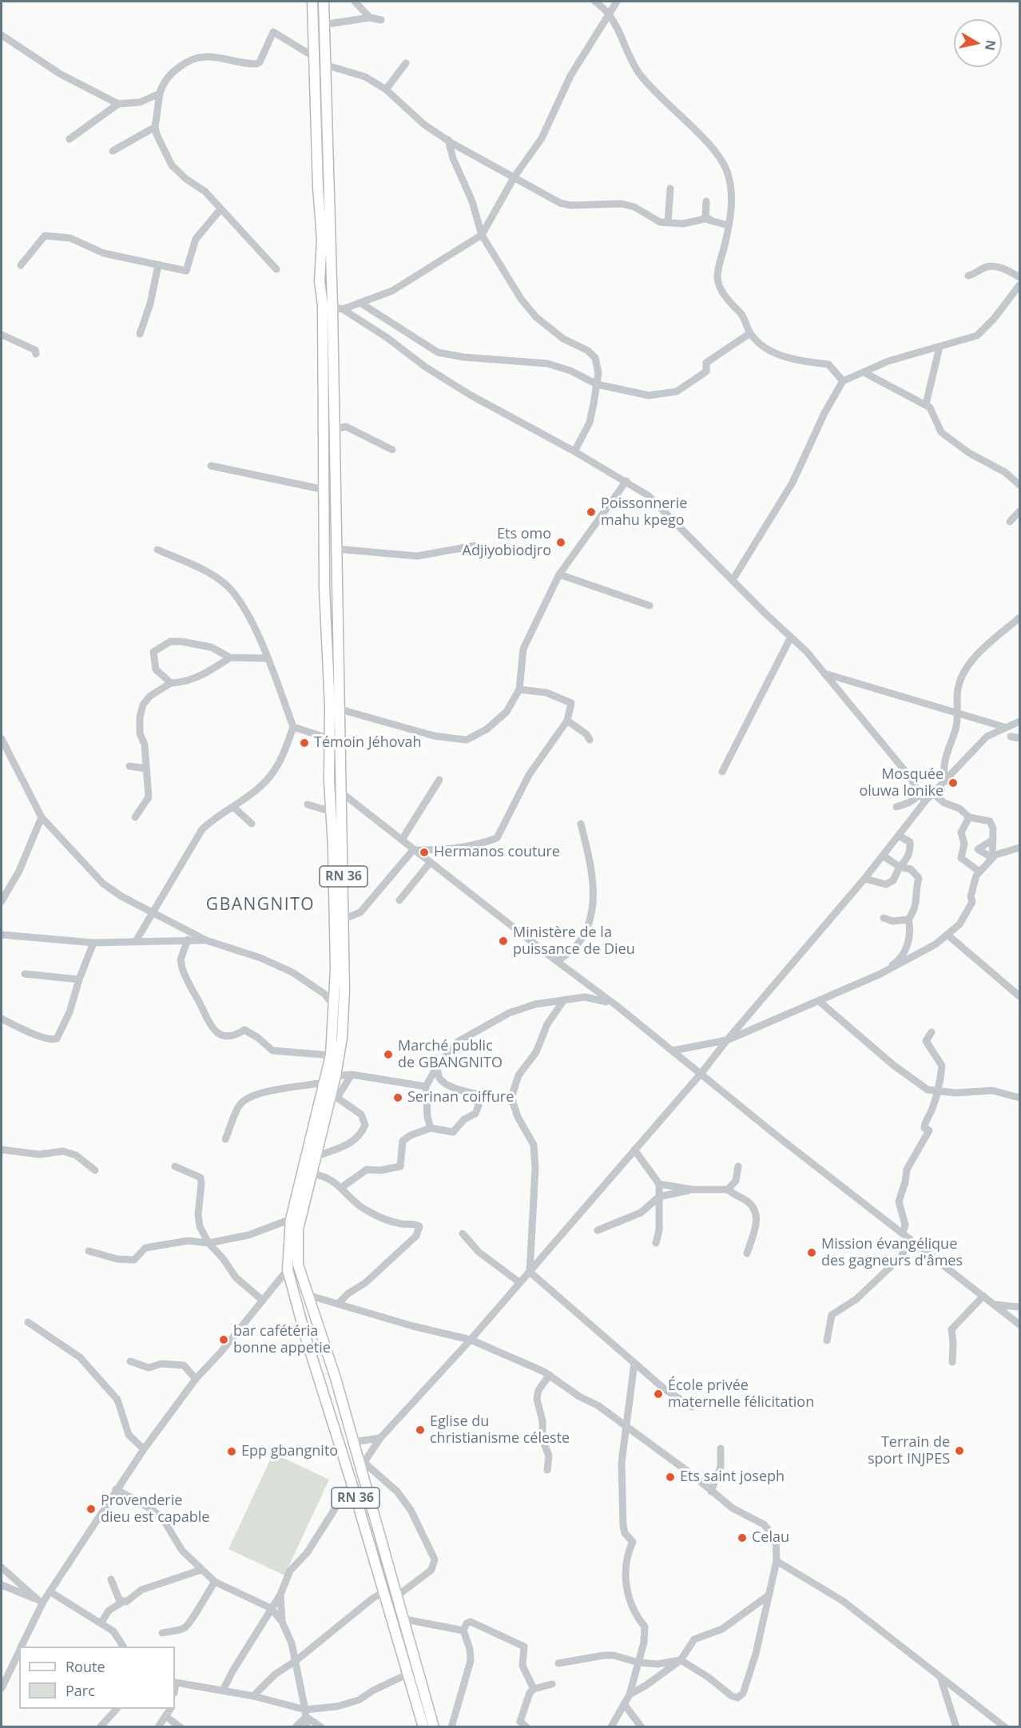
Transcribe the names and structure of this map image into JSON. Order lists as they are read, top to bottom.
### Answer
{
  "streets": {
    "main road": ["RN 36"]
  },
  "districts": ["GBANGNITO"],
  "places": [
    "Poissonnerie mahu kpego",
    "Ets omo Adjiyobiodjro",
    "Témoin Jéhovah",
    "Mosquée oluwa lonike",
    "Hermanos couture",
    "Ministère de la puissance de Dieu",
    "Marché public de GBANGNITO",
    "Serinan coiffure",
    "Mission évangélique des gagneurs d'âmes",
    "bar cafétéria bonne appetie",
    "École privée maternelle félicitation",
    "Eglise du christianisme céleste",
    "Terrain de sport INJPES",
    "Epp gbangnito",
    "Ets saint joseph",
    "Provenderie dieu est capable",
    "Celau"
  ],
  "legend": ["Route", "Parc"],
  "north": "right"
}
